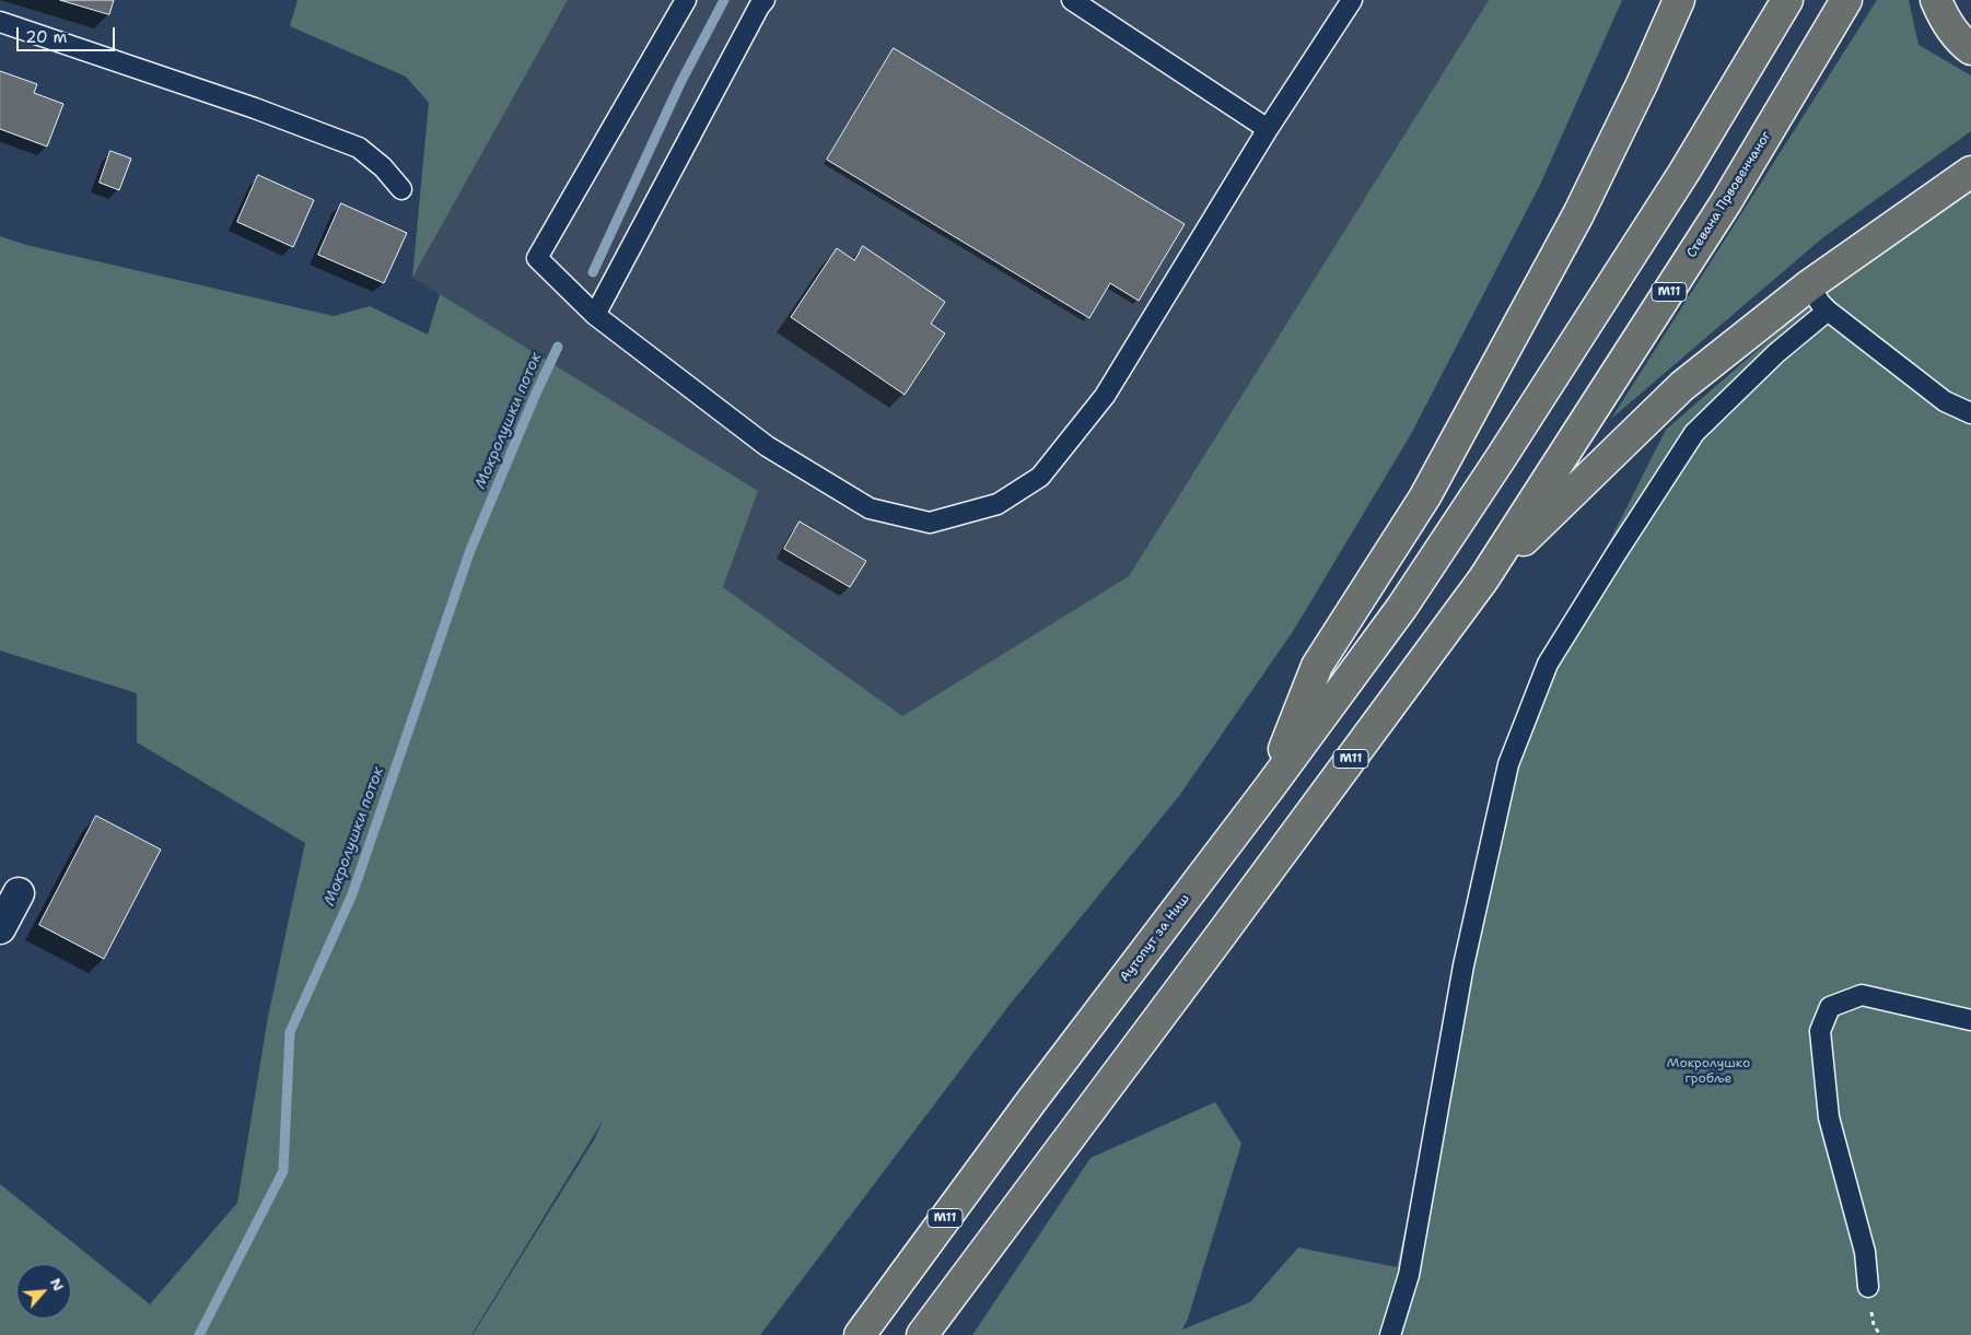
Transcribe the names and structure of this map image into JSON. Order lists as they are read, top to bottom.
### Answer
{
  "streets": {
    "highway": ["Стевана Првовенчаног", "M11", "Аутопут за Ниш"]
  },
  "crossings": [
    ["Стевана Првовенчаног", "M11"]
  ],
  "water": ["Мокролушки поток"],
  "parks": ["Мокролушко гробље"],
  "scale_bar": "20 m",
  "north": "top right"
}
